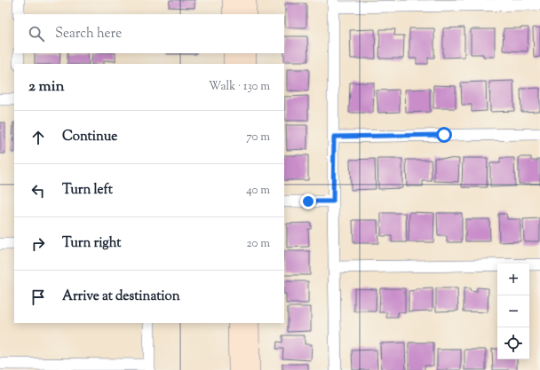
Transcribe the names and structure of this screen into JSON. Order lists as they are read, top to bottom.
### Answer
{
  "page": {
    "search": "Search here",
    "heading": ["2 min", "Walk · 130 m"],
    "list": [
      ["Continue", "70 m"],
      ["Turn left", "40 m"],
      ["Turn right", "20 m"],
      "Arrive at destination"
    ],
    "map_buttons": ["+", "−"]
  }
}
